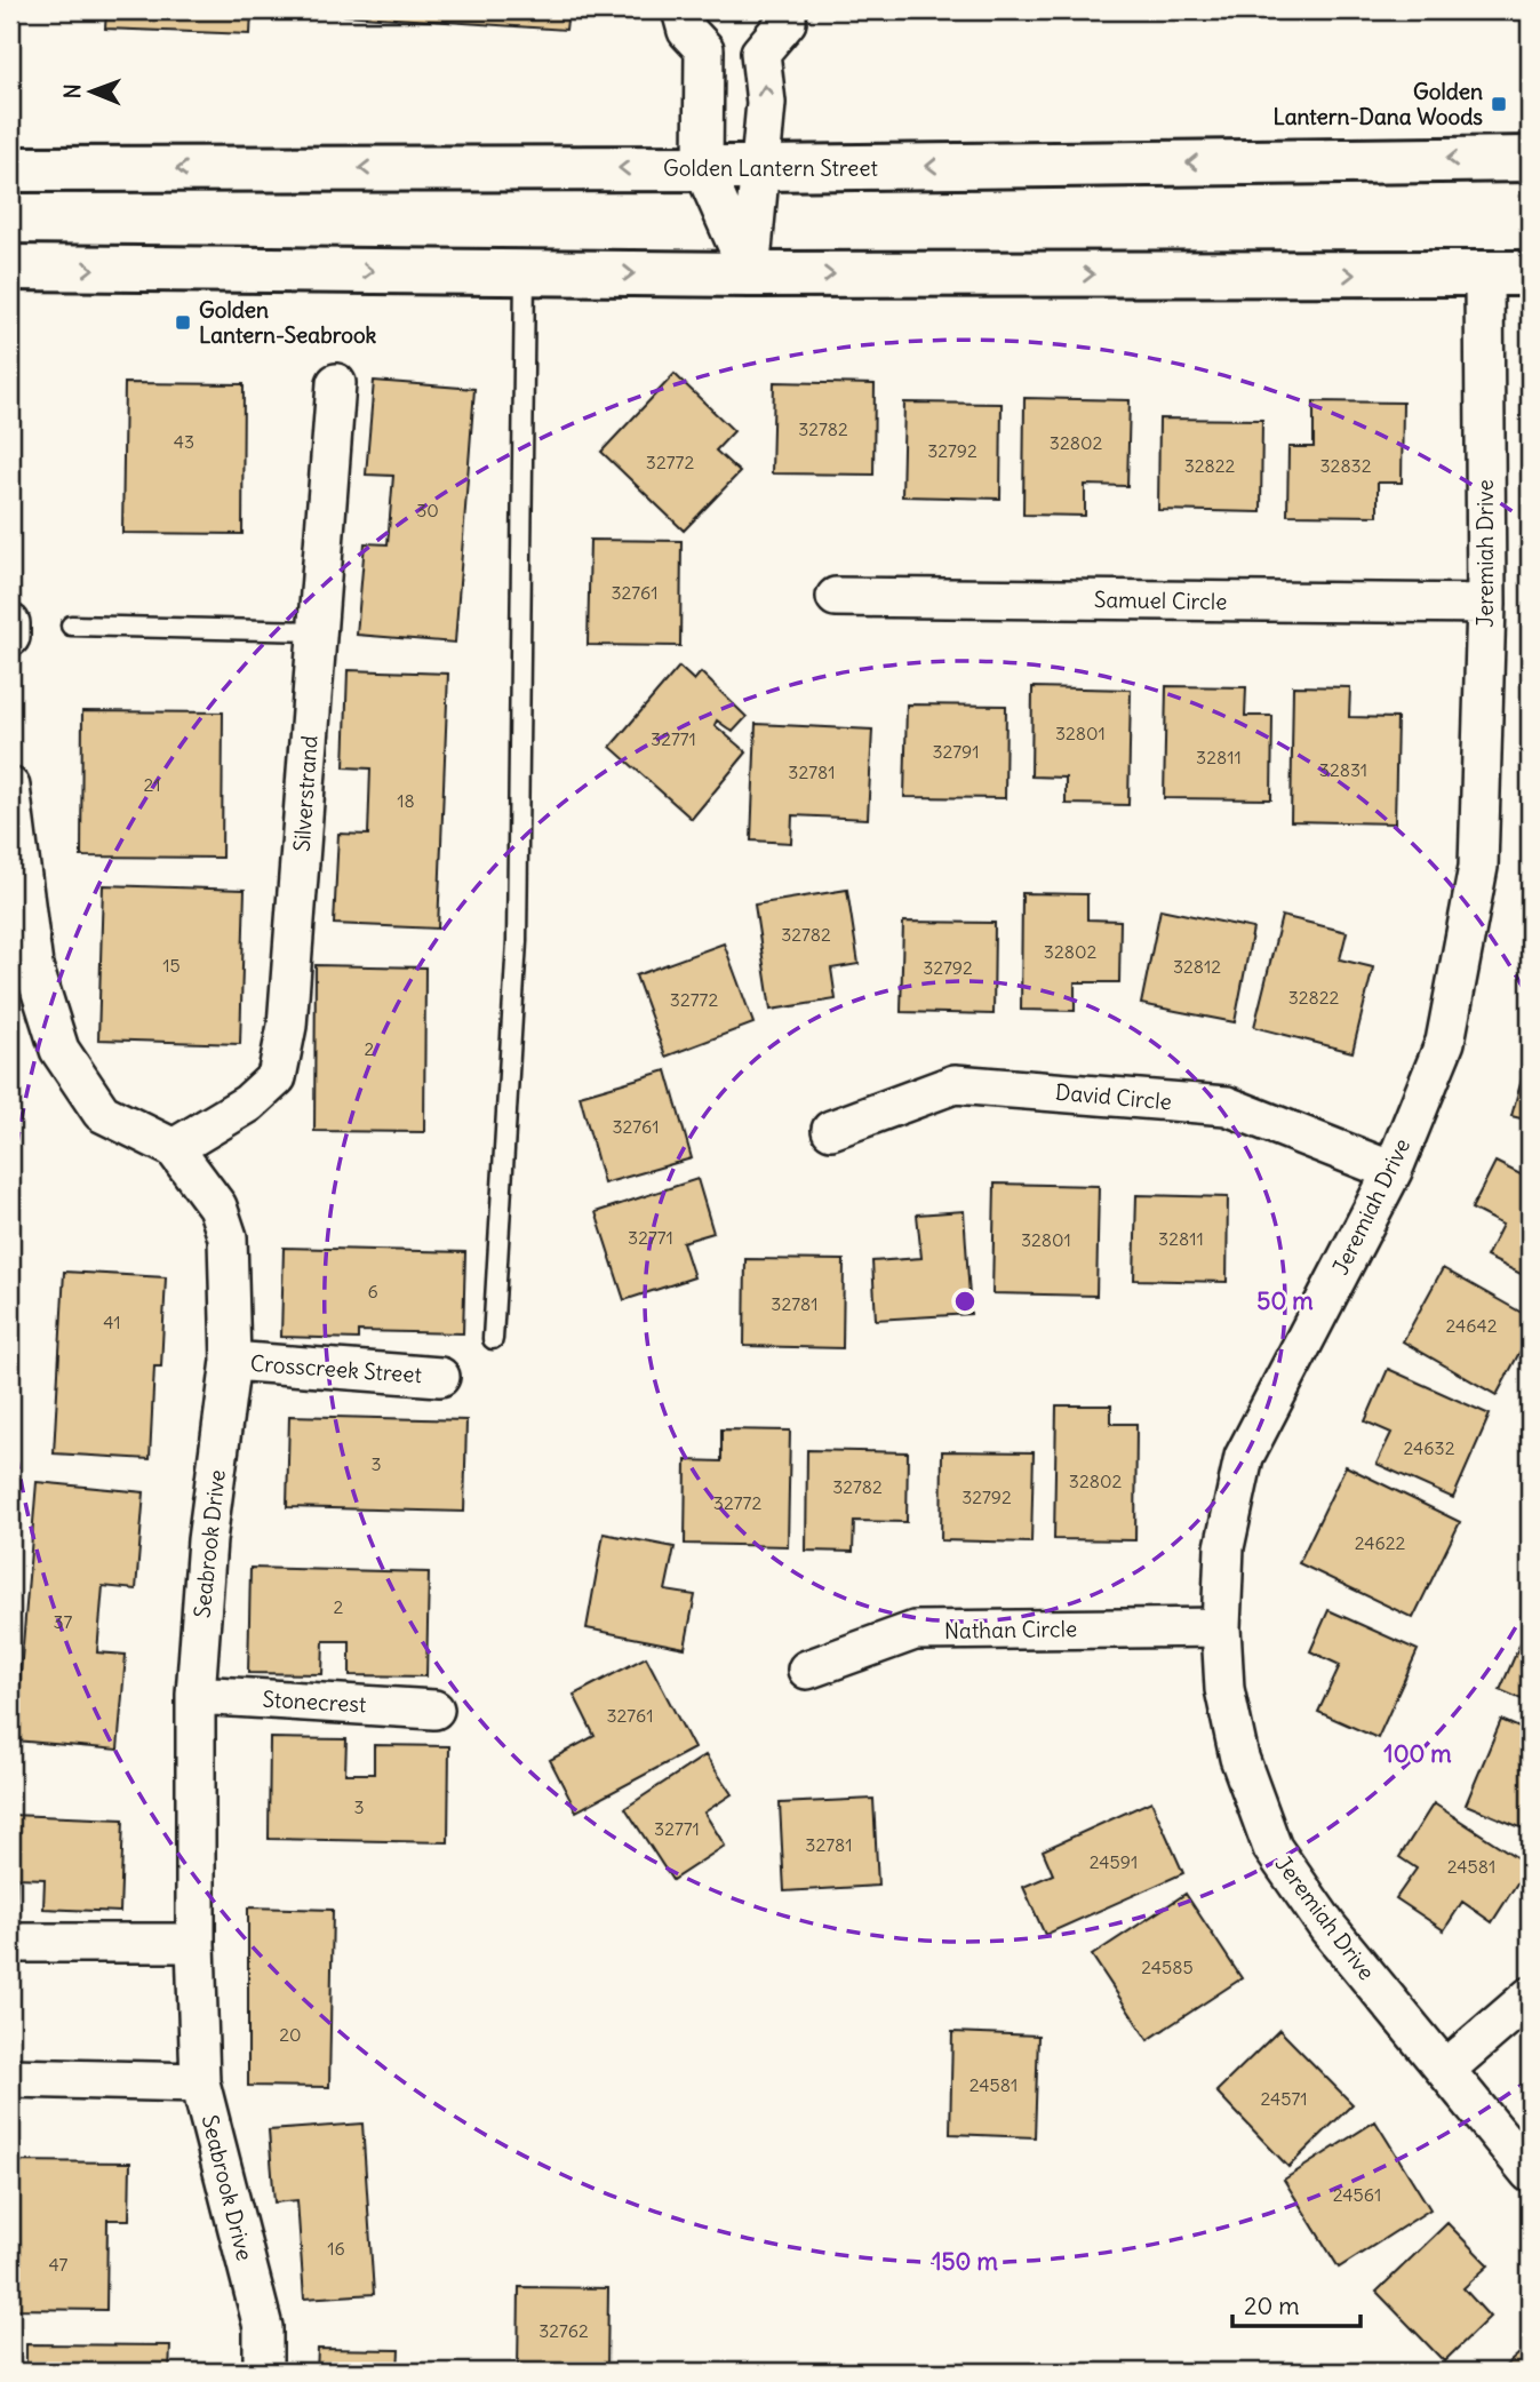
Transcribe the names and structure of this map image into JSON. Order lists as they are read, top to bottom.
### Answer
{
  "streets": {
    "main road": ["Golden Lantern Street"],
    "street": [
      "Jeremiah Drive",
      "Samuel Circle",
      "Silverstrand",
      "David Circle",
      "Crosscreek Street",
      "Seabrook Drive",
      "Nathan Circle",
      "Stonecrest"
    ]
  },
  "crossings": [
    ["Jeremiah Drive", "Samuel Circle"],
    ["Jeremiah Drive", "David Circle"],
    ["Jeremiah Drive", "Nathan Circle"],
    ["Silverstrand", "Seabrook Drive"],
    ["Crosscreek Street", "Seabrook Drive"],
    ["Seabrook Drive", "Stonecrest"]
  ],
  "places": {
    "transit": ["Golden Lantern-Dana Woods", "Golden Lantern-Seabrook"]
  },
  "house_numbers": [
    "32782",
    "43",
    "32802",
    "32792",
    "32772",
    "32822",
    "32832",
    "30",
    "32761",
    "32801",
    "32771",
    "32791",
    "32811",
    "32831",
    "32781",
    "21",
    "18",
    "32782",
    "32802",
    "15",
    "32812",
    "32792",
    "32822",
    "32772",
    "2",
    "32761",
    "32771",
    "32811",
    "32801",
    "6",
    "32781",
    "41",
    "24642",
    "24632",
    "3",
    "32802",
    "32782",
    "32792",
    "32772",
    "24622",
    "2",
    "37",
    "32761",
    "3",
    "32771",
    "32781",
    "24591",
    "24581",
    "24585",
    "20",
    "24581",
    "24571",
    "24561",
    "16",
    "47",
    "32762"
  ],
  "scale_bar": "20 m",
  "north": "left",
  "rings": ["50 m", "100 m", "150 m"]
}
